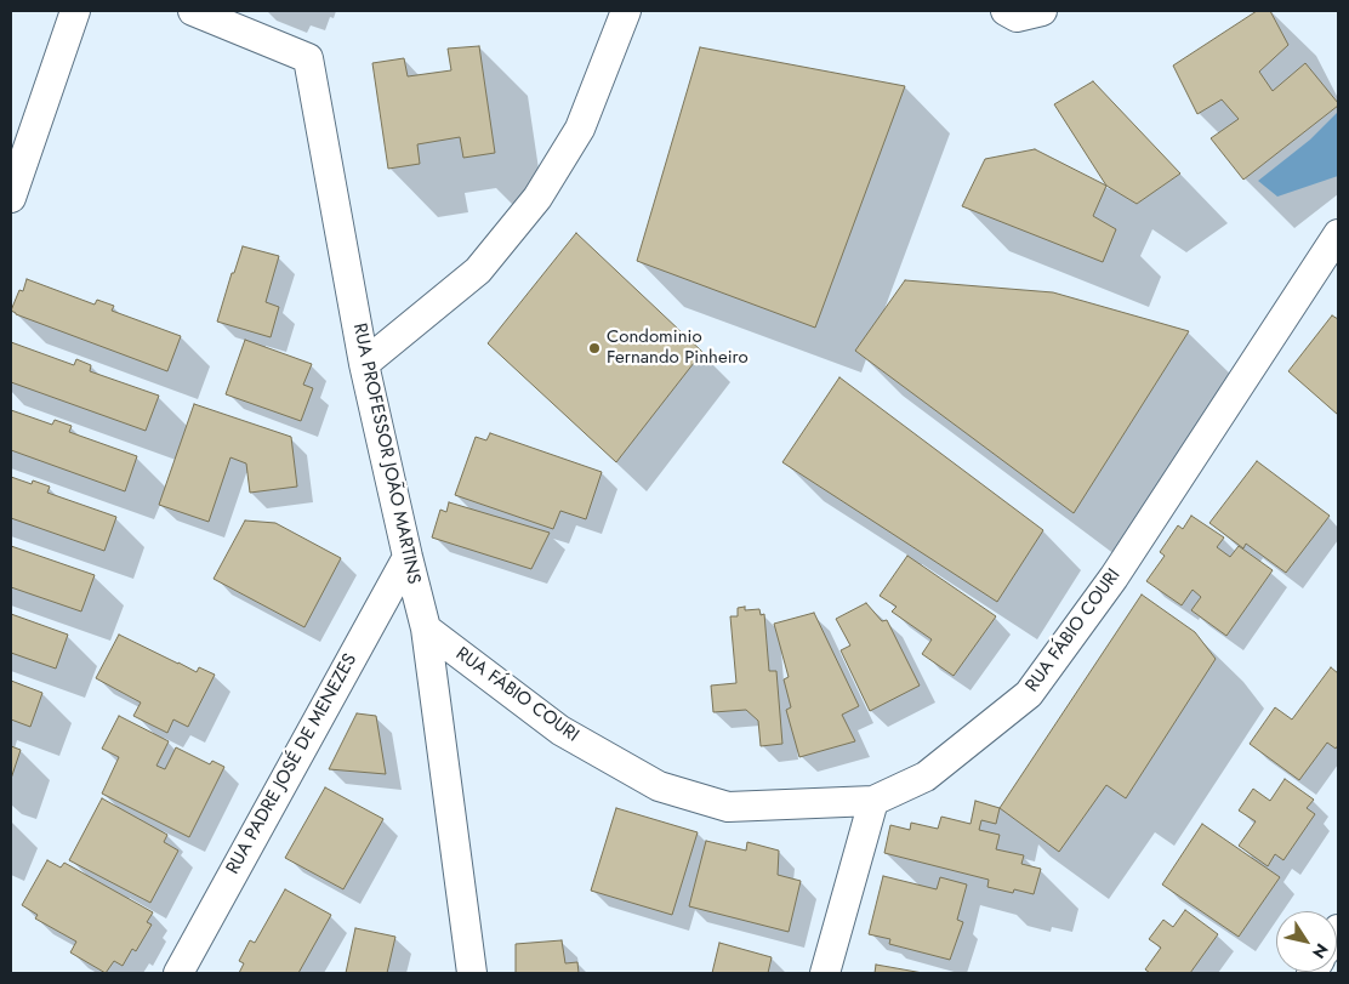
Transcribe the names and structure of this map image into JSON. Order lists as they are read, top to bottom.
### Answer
{
  "streets": {
    "street": ["RUA PROFESSOR JOÃO MARTINS", "RUA FÁBIO COURI", "RUA PADRE JOSÉ DE MENEZES"]
  },
  "crossings": [
    ["RUA PROFESSOR JOÃO MARTINS", "RUA FÁBIO COURI"],
    ["RUA PROFESSOR JOÃO MARTINS", "RUA PADRE JOSÉ DE MENEZES"]
  ],
  "places": ["Condominio Fernando Pinheiro"],
  "north": "bottom right"
}
